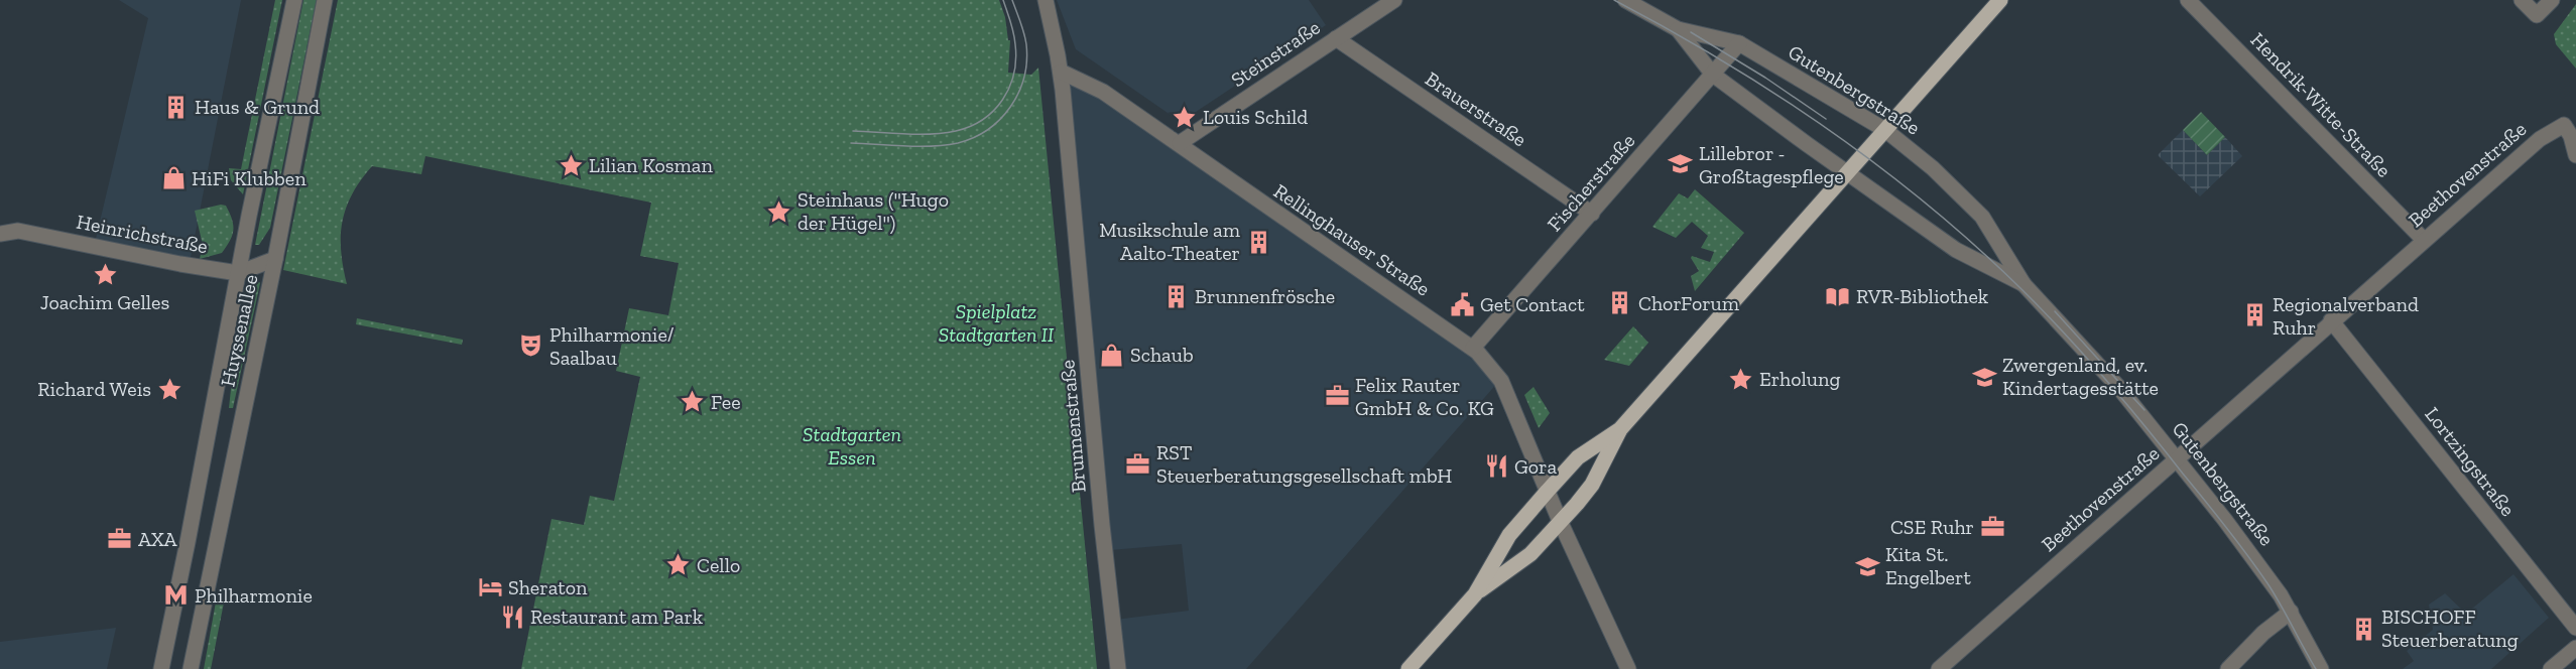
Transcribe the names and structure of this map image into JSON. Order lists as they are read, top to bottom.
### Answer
{
  "streets": {
    "street": [
      "Steinstraße",
      "Gutenbergstraße",
      "Hendrik-Witte-Straße",
      "Brauerstraße",
      "Beethovenstraße",
      "Fischerstraße",
      "Heinrichstraße",
      "Rellinghauser Straße",
      "Huyssenallee",
      "Brunnenstraße",
      "Lortzingstraße"
    ]
  },
  "crossings": [
    ["Steinstraße", "Brauerstraße"],
    ["Steinstraße", "Rellinghauser Straße"],
    ["Gutenbergstraße", "Beethovenstraße"],
    ["Gutenbergstraße", "Fischerstraße"],
    ["Hendrik-Witte-Straße", "Beethovenstraße"],
    ["Brauerstraße", "Fischerstraße"],
    ["Beethovenstraße", "Lortzingstraße"],
    ["Fischerstraße", "Rellinghauser Straße"],
    ["Heinrichstraße", "Huyssenallee"],
    ["Rellinghauser Straße", "Brunnenstraße"]
  ],
  "parks": ["Spielplatz Stadtgarten II", "Stadtgarten Essen"],
  "places": {
    "building": [
      "Haus & Grund",
      "Musikschule am Aalto-Theater",
      "Brunnenfrösche",
      "ChorForum",
      "Regionalverband Ruhr",
      "BISCHOFF Steuerberatung"
    ],
    "place": [
      "Louis Schild",
      "Lilian Kosman",
      "Steinhaus (\"Hugo der Hügel\")",
      "Joachim Gelles",
      "Erholung",
      "Richard Weis",
      "Fee",
      "Cello"
    ],
    "school or university": ["Lillebror - Großtagespflege", "Zwergenland, ev. Kindertagesstätte", "Kita St. Engelbert"],
    "shop": ["HiFi Klubben", "Schaub"],
    "library": ["RVR-Bibliothek"],
    "public building": ["Get Contact"],
    "theatre": ["Philharmonie/ Saalbau"],
    "office": [
      "Felix Rauter GmbH & Co. KG",
      "RST Steuerberatungsgesellschaft mbH",
      "CSE Ruhr",
      "AXA"
    ],
    "restaurant": ["Gora", "Restaurant am Park"],
    "hotel": ["Sheraton"],
    "metro station": ["Philharmonie"]
  }
}
